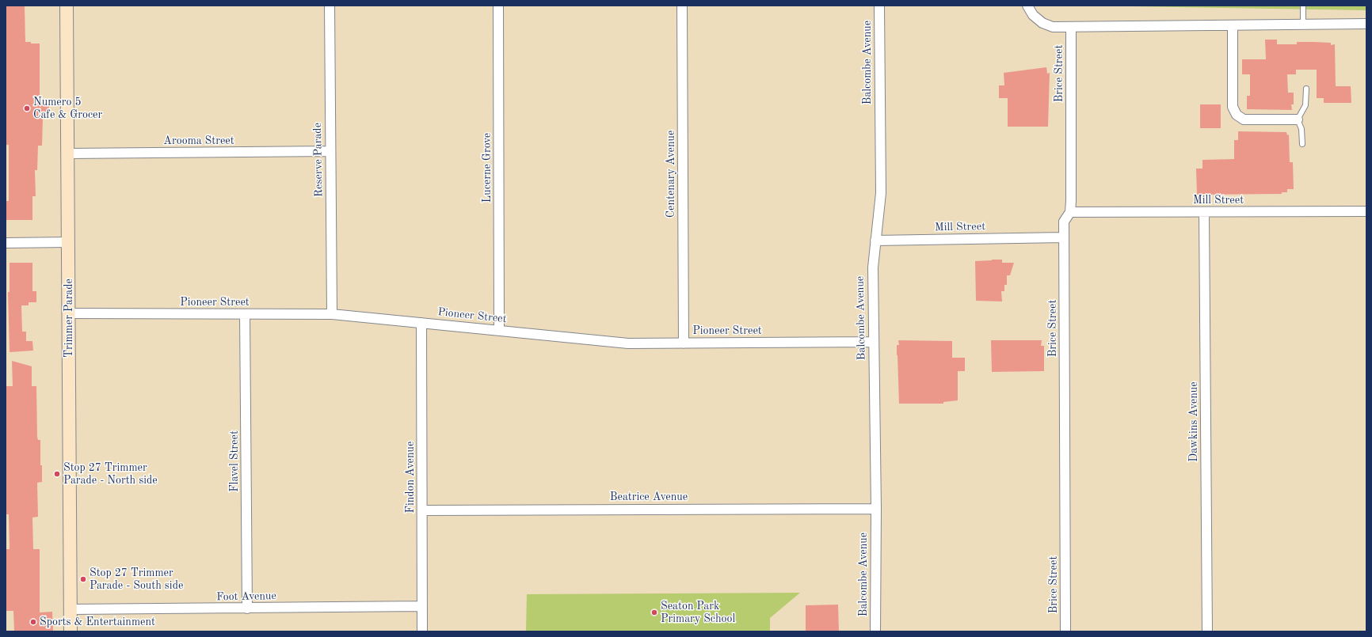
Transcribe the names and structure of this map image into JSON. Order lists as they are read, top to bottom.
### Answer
{
  "streets": {
    "main road": ["Trimmer Parade"],
    "street": [
      "Balcombe Avenue",
      "Brice Street",
      "Arooma Street",
      "Reserve Parade",
      "Lucerne Grove",
      "Centenary Avenue",
      "Mill Street",
      "Pioneer Street",
      "Dawkins Avenue",
      "Flavel Street",
      "Findon Avenue",
      "Beatrice Avenue",
      "Foot Avenue"
    ]
  },
  "crossings": [
    ["Balcombe Avenue", "Mill Street"],
    ["Balcombe Avenue", "Pioneer Street"],
    ["Balcombe Avenue", "Beatrice Avenue"],
    ["Brice Street", "Mill Street"],
    ["Arooma Street", "Reserve Parade"],
    ["Arooma Street", "Trimmer Parade"],
    ["Reserve Parade", "Pioneer Street"],
    ["Lucerne Grove", "Pioneer Street"],
    ["Centenary Avenue", "Pioneer Street"],
    ["Mill Street", "Dawkins Avenue"],
    ["Pioneer Street", "Trimmer Parade"],
    ["Pioneer Street", "Flavel Street"],
    ["Pioneer Street", "Findon Avenue"],
    ["Trimmer Parade", "Foot Avenue"],
    ["Flavel Street", "Foot Avenue"],
    ["Findon Avenue", "Beatrice Avenue"],
    ["Findon Avenue", "Foot Avenue"]
  ],
  "places": [
    "Numero 5 Cafe & Grocer",
    "Stop 27 Trimmer Parade - North side",
    "Stop 27 Trimmer Parade - South side",
    "Seaton Park Primary School",
    "Sports & Entertainment"
  ]
}
